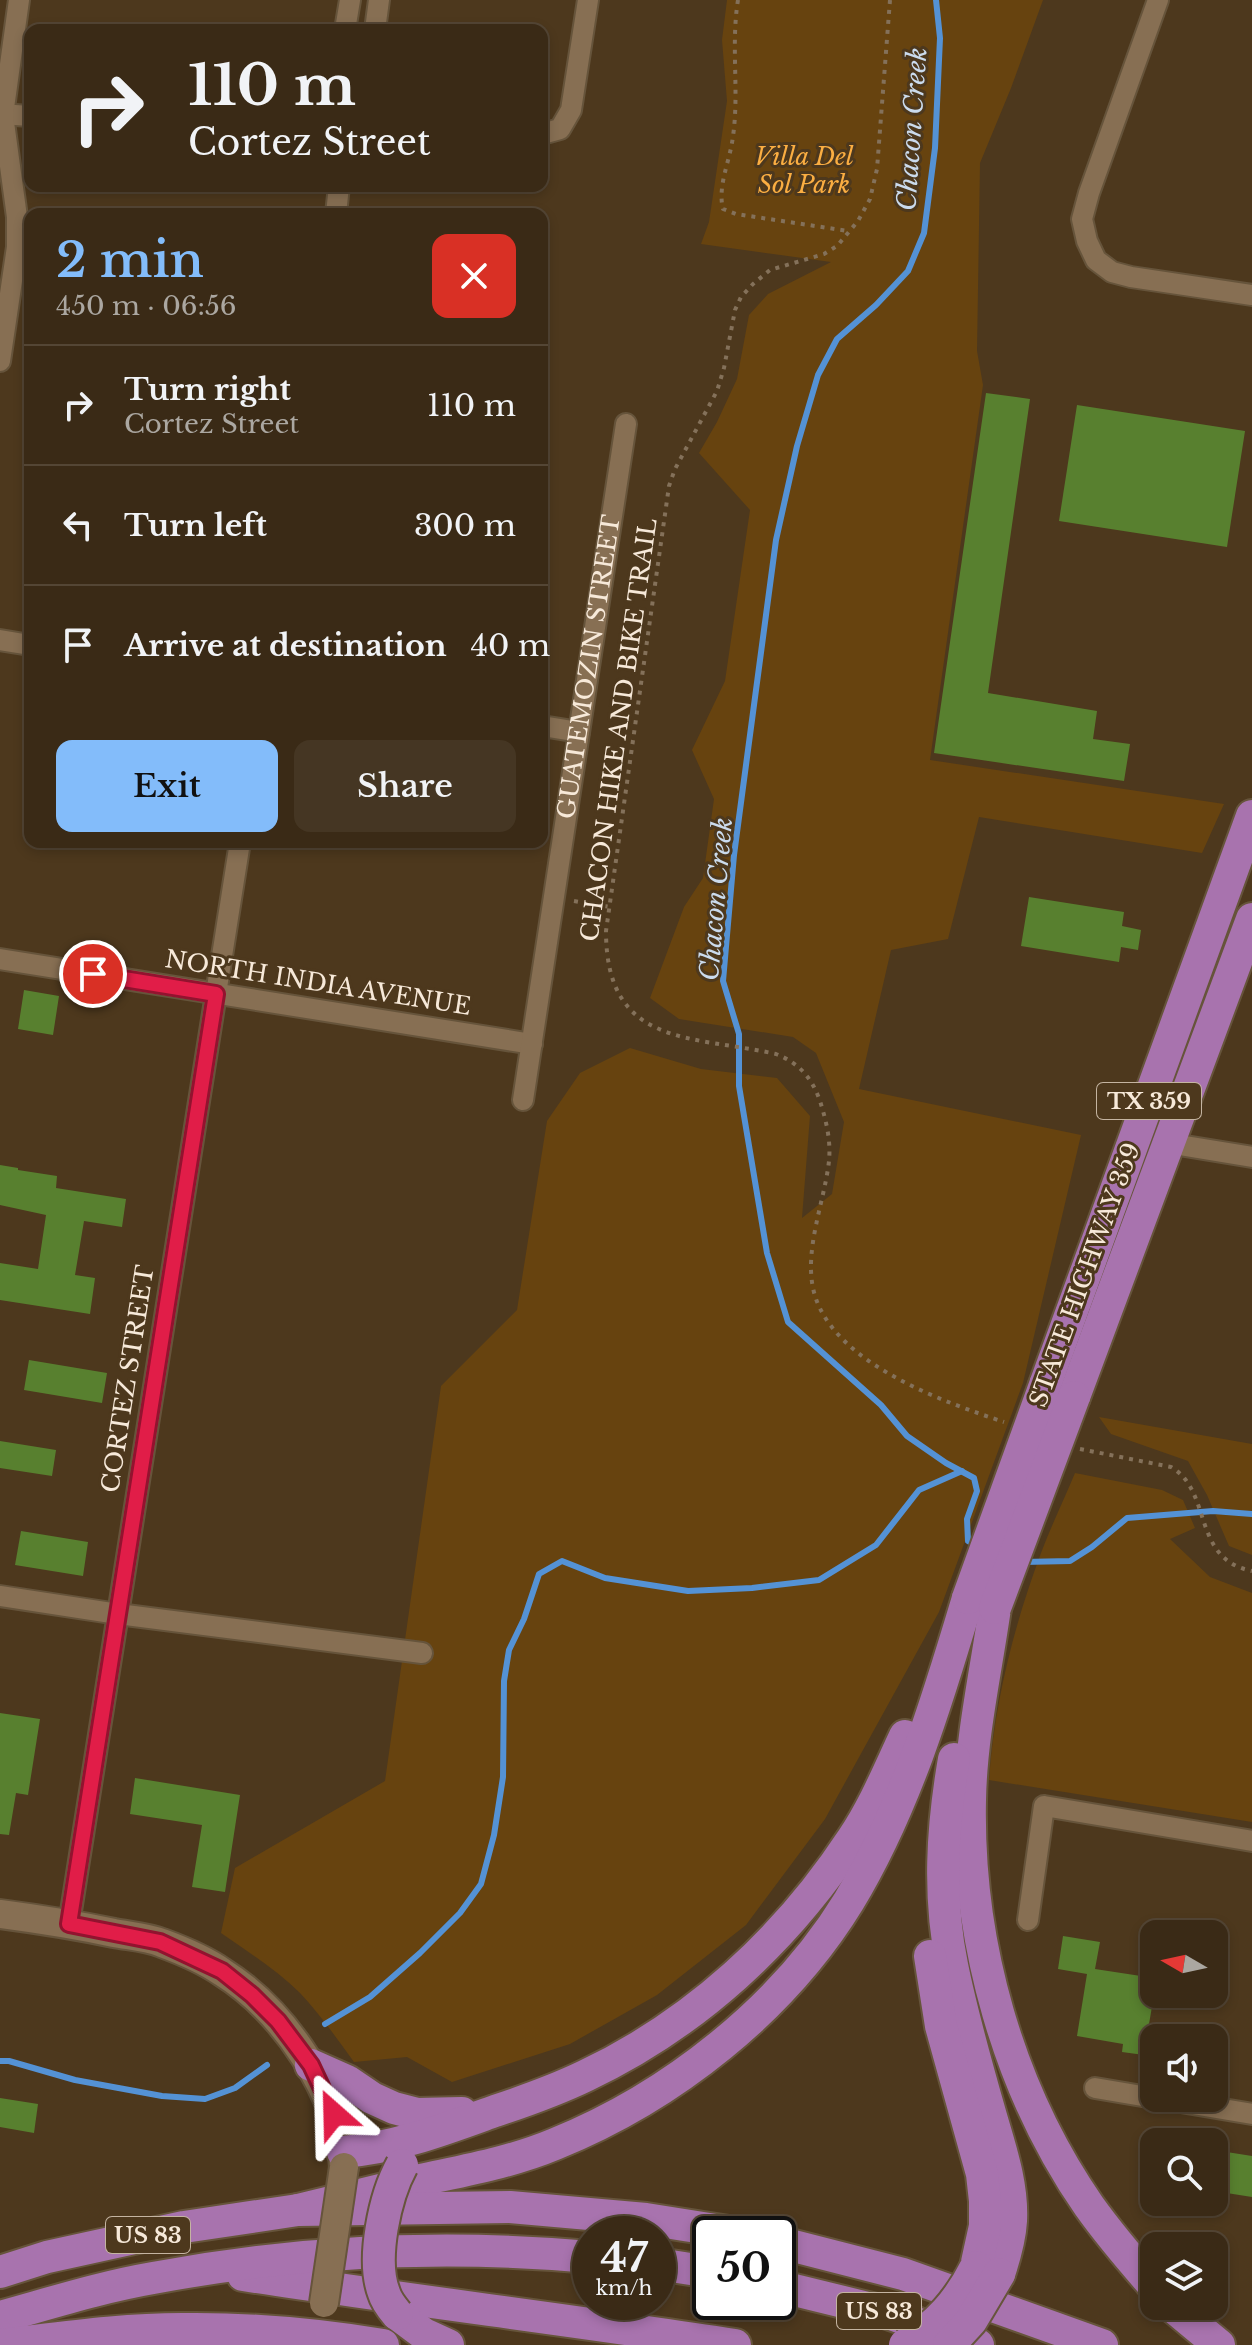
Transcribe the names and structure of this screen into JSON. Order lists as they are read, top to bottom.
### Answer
{
  "streets": {
    "main road": ["TX 359", "STATE HIGHWAY 359", "US 83"],
    "street": ["GUATEMOZIN STREET", "NORTH INDIA AVENUE", "CORTEZ STREET"],
    "path": ["CHACON HIKE AND BIKE TRAIL"]
  },
  "crossings": [
    ["GUATEMOZIN STREET", "NORTH INDIA AVENUE"],
    ["NORTH INDIA AVENUE", "CORTEZ STREET"]
  ],
  "water": ["Chacon Creek"],
  "parks": ["Villa Del Sol Park"],
  "north": "left",
  "page": {
    "turn": ["110 m", "Cortez Street"],
    "heading": ["2 min", "450 m · 06:56"],
    "list": [
      {
        "name": "Turn right",
        "note": "Cortez Street",
        "value": "110 m"
      },
      {
        "name": "Turn left",
        "value": "300 m"
      },
      {
        "name": "Arrive at destination",
        "value": "40 m"
      }
    ],
    "buttons": ["Exit", "Share"],
    "speed": "47 km/h",
    "limit": "50"
  }
}
